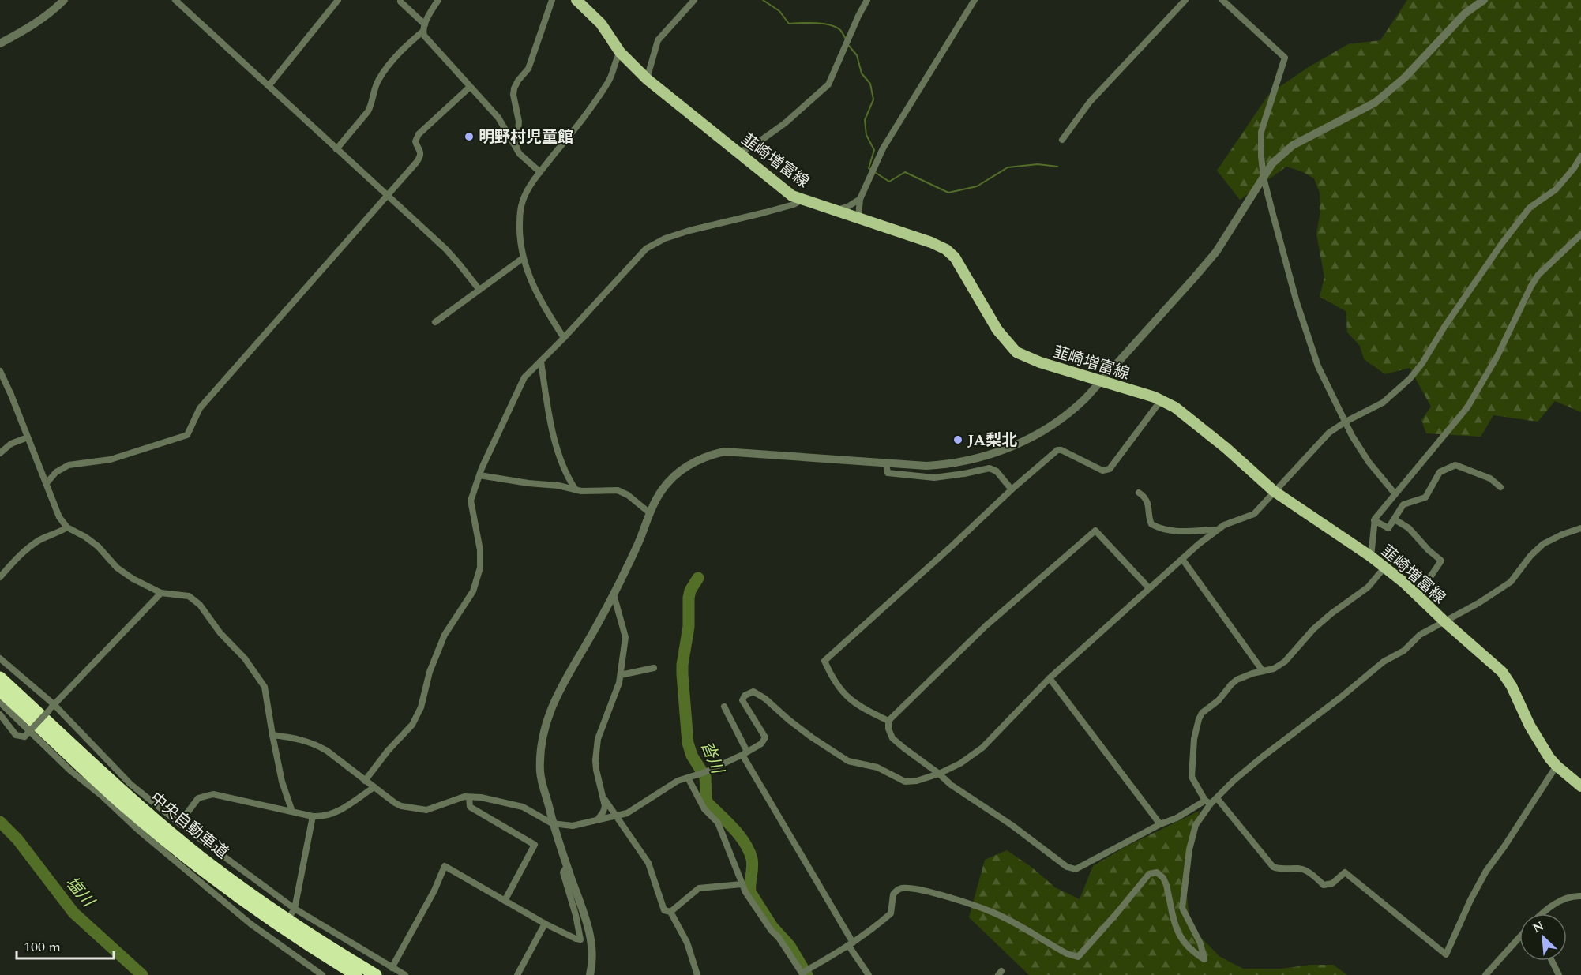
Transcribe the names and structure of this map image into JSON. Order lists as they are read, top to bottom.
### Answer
{
  "streets": {
    "highway": ["中央自動車道"],
    "main road": ["韮崎増富線"]
  },
  "water": ["沓川", "塩川"],
  "places": ["明野村児童館", "JA梨北"],
  "scale_bar": "100 m",
  "north": "top left"
}
